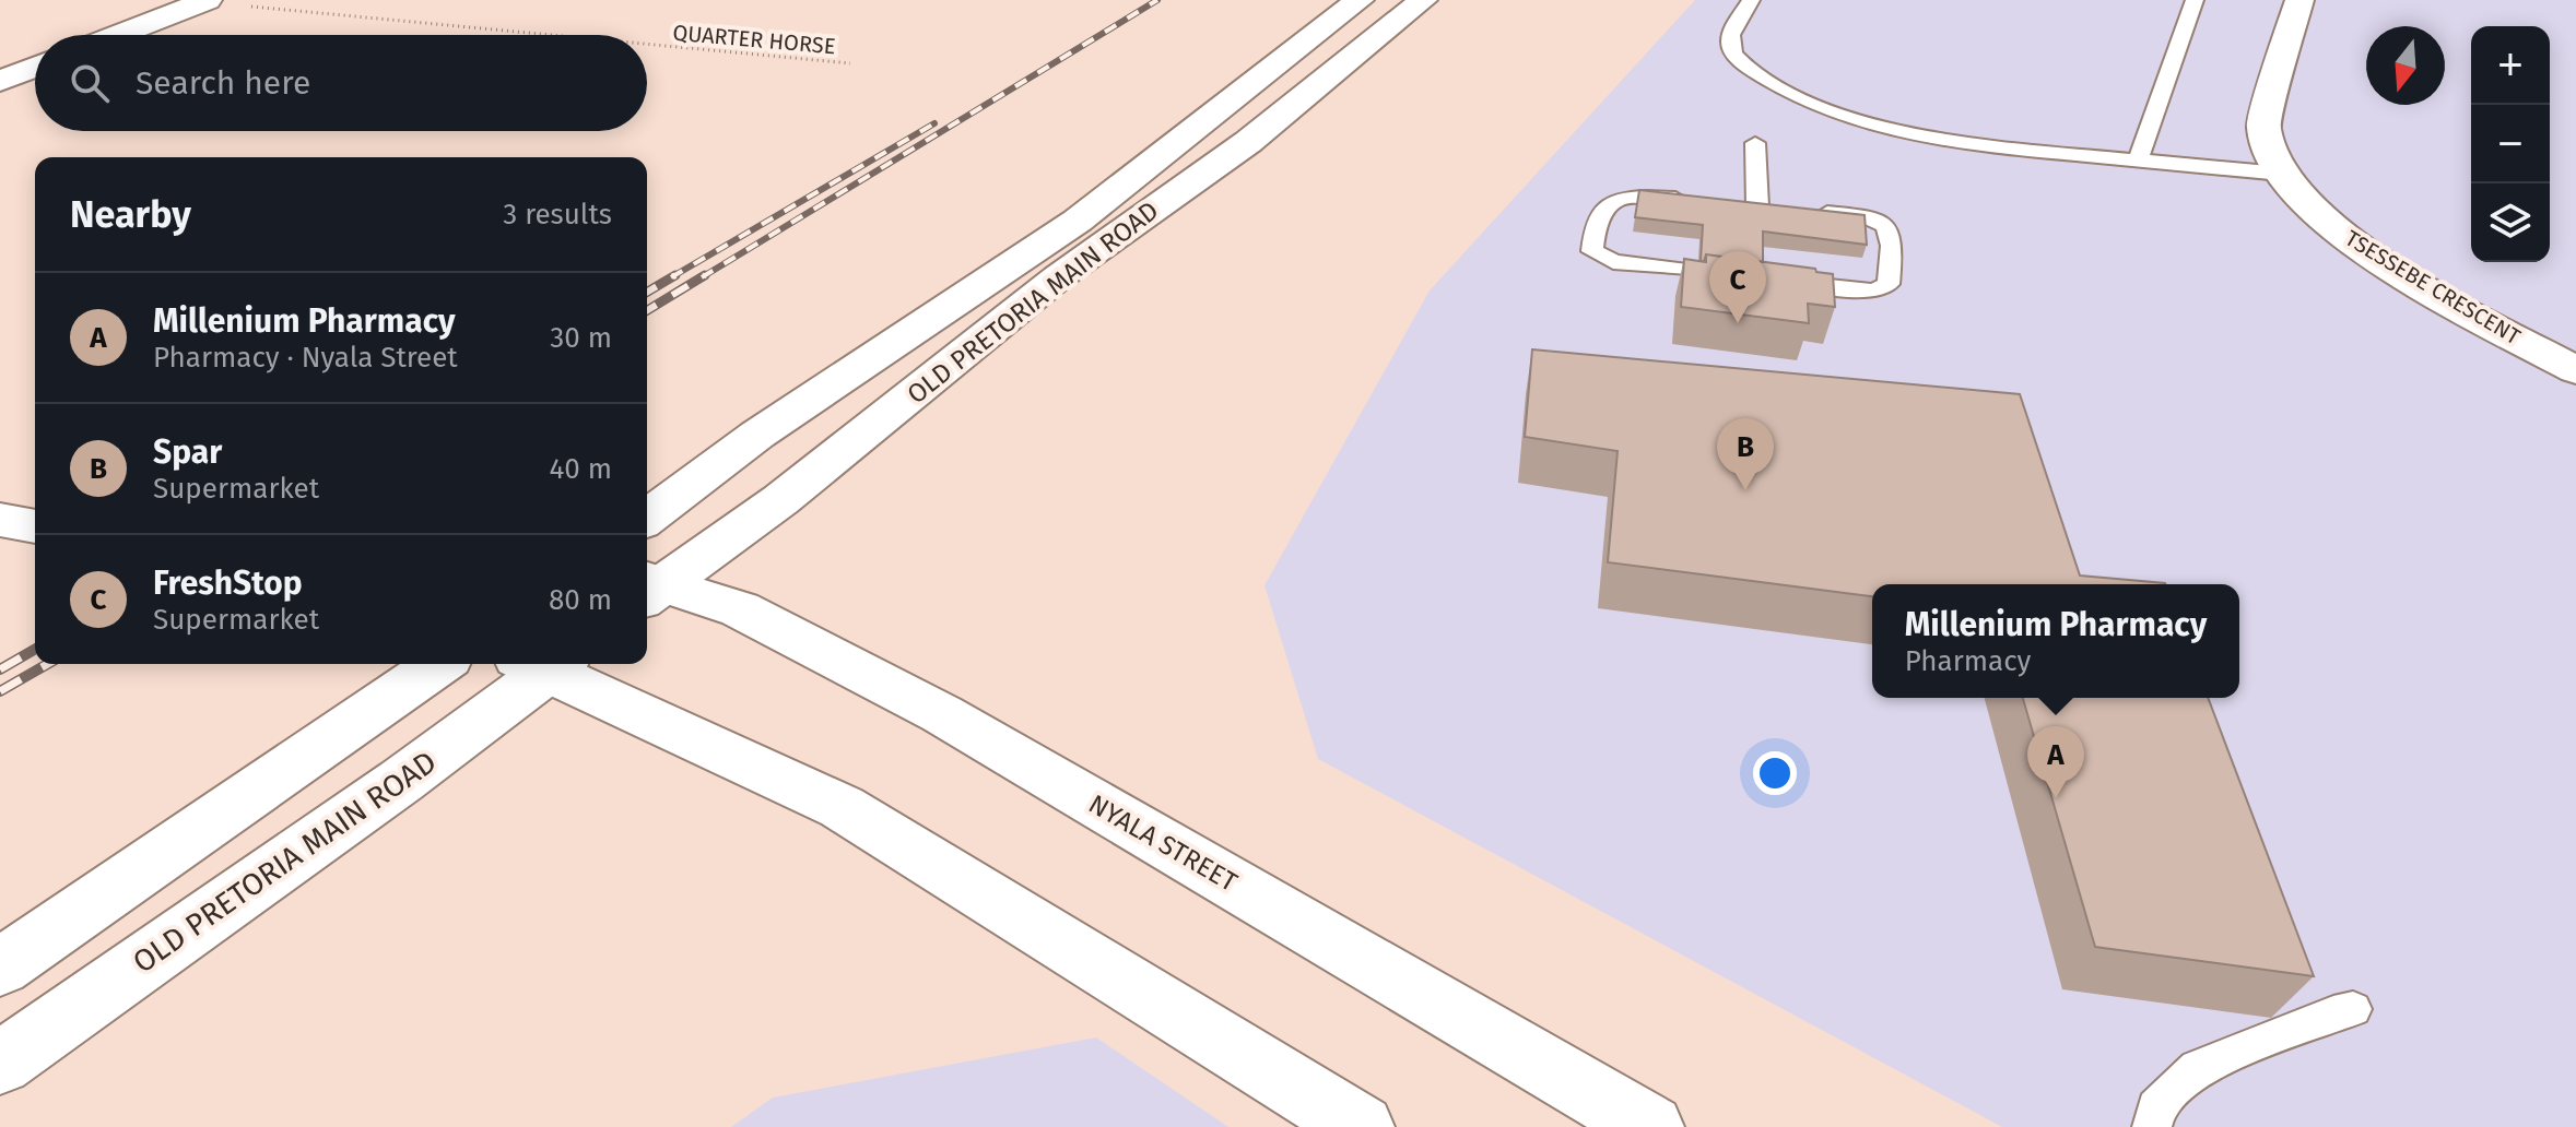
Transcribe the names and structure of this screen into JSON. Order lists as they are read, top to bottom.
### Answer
{
  "streets": {
    "main road": ["TSESSEBE CRESCENT", "OLD PRETORIA MAIN ROAD", "NYALA STREET"],
    "path": ["QUARTER HORSE"]
  },
  "crossings": [
    ["OLD PRETORIA MAIN ROAD", "NYALA STREET"]
  ],
  "north": "bottom",
  "page": {
    "map_buttons": ["+", "−"],
    "search": "Search here",
    "heading": ["Nearby", "3 results"],
    "pins": ["C", "B", "A"],
    "list": [
      {
        "mark": "A",
        "name": "Millenium Pharmacy",
        "note": "Pharmacy · Nyala Street",
        "value": "30 m"
      },
      {
        "mark": "B",
        "name": "Spar",
        "note": "Supermarket",
        "value": "40 m"
      },
      {
        "mark": "C",
        "name": "FreshStop",
        "note": "Supermarket",
        "value": "80 m"
      }
    ],
    "popup": ["Millenium Pharmacy", "Pharmacy"]
  }
}
